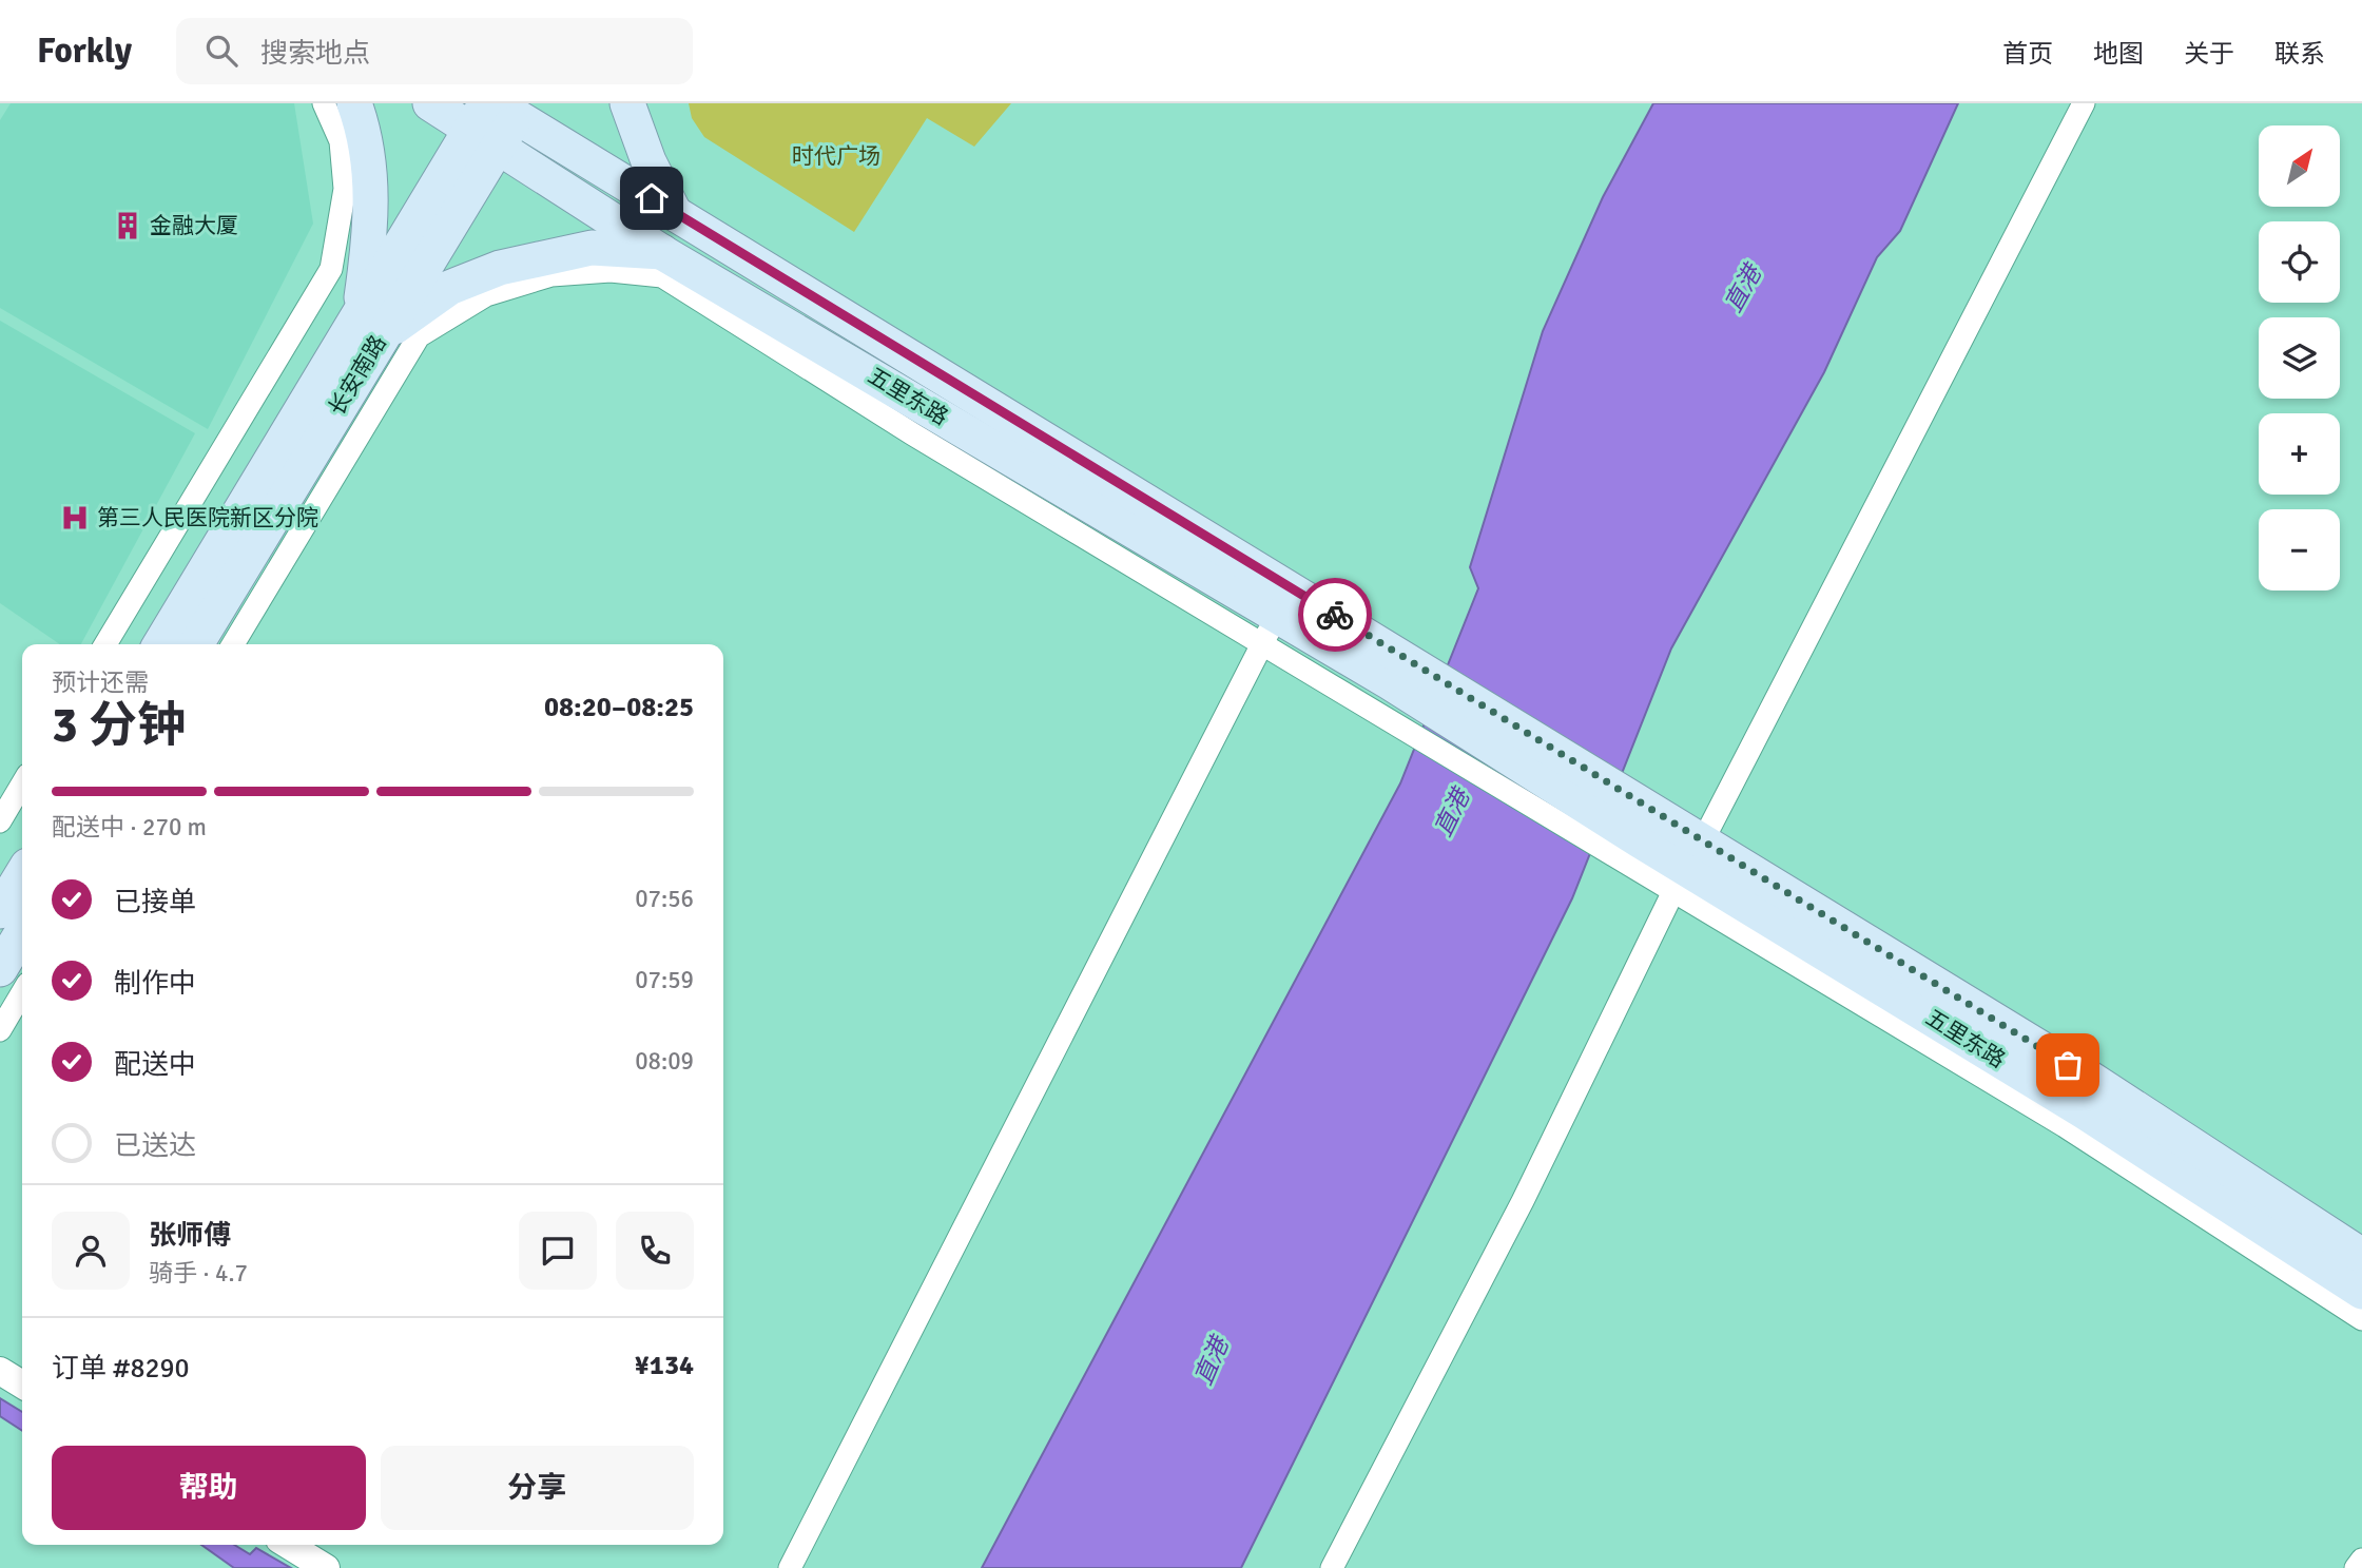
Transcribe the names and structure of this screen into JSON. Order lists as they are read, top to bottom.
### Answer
{
  "streets": {
    "main road": ["长安南路", "五里东路"]
  },
  "crossings": [
    ["长安南路", "五里东路"]
  ],
  "water": ["直港"],
  "parks": ["时代广场"],
  "places": {
    "building": ["金融大厦"],
    "hospital": ["第三人民医院新区分院"]
  },
  "north": "top right",
  "page": {
    "header": "Forkly",
    "search": "搜索地点",
    "nav": [
      "首页",
      "地图",
      "关于",
      "联系"
    ],
    "map_buttons": ["+", "−"],
    "heading": ["3 分钟", "预计还需", "08:20–08:25"],
    "panel": [
      "张师傅",
      "骑手 · 4.7",
      "订单 #8290",
      "¥134"
    ],
    "bar": "配送中 · 270 m",
    "list": [
      ["已接单", "07:56"],
      ["制作中", "07:59"],
      ["配送中", "08:09"],
      "已送达"
    ],
    "buttons": ["帮助", "分享"]
  }
}
